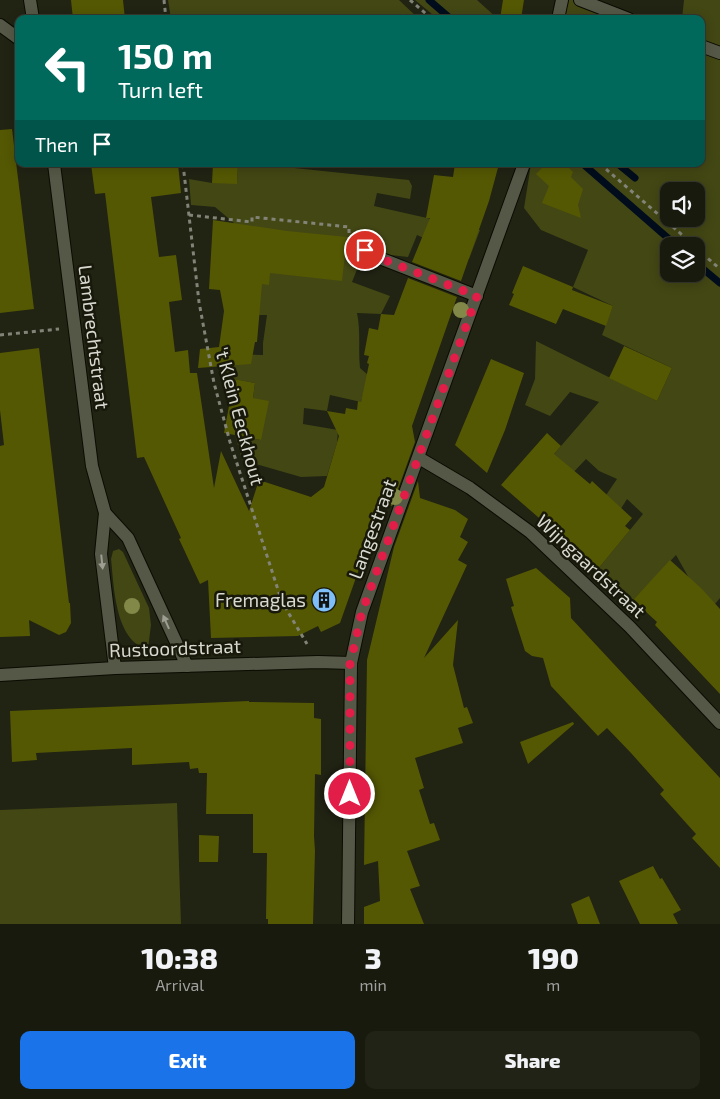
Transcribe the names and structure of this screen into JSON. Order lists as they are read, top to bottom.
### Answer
{
  "streets": {
    "street": [
      "Lambrechtstraat",
      "Langestraat",
      "Wijngaardstraat",
      "Rustoordstraat"
    ],
    "path": ["'t Klein Eeckhout"]
  },
  "crossings": [
    ["Lambrechtstraat", "Rustoordstraat"],
    ["'t Klein Eeckhout", "Rustoordstraat"],
    ["Langestraat", "Wijngaardstraat"],
    ["Langestraat", "Rustoordstraat"]
  ],
  "places": {
    "building": ["Fremaglas"]
  },
  "page": {
    "turn": ["150 m", "Turn left"],
    "then": "Then",
    "eta": [
      "10:38",
      "Arrival",
      "3",
      "min",
      "190",
      "m"
    ],
    "buttons": ["Exit", "Share"]
  }
}
